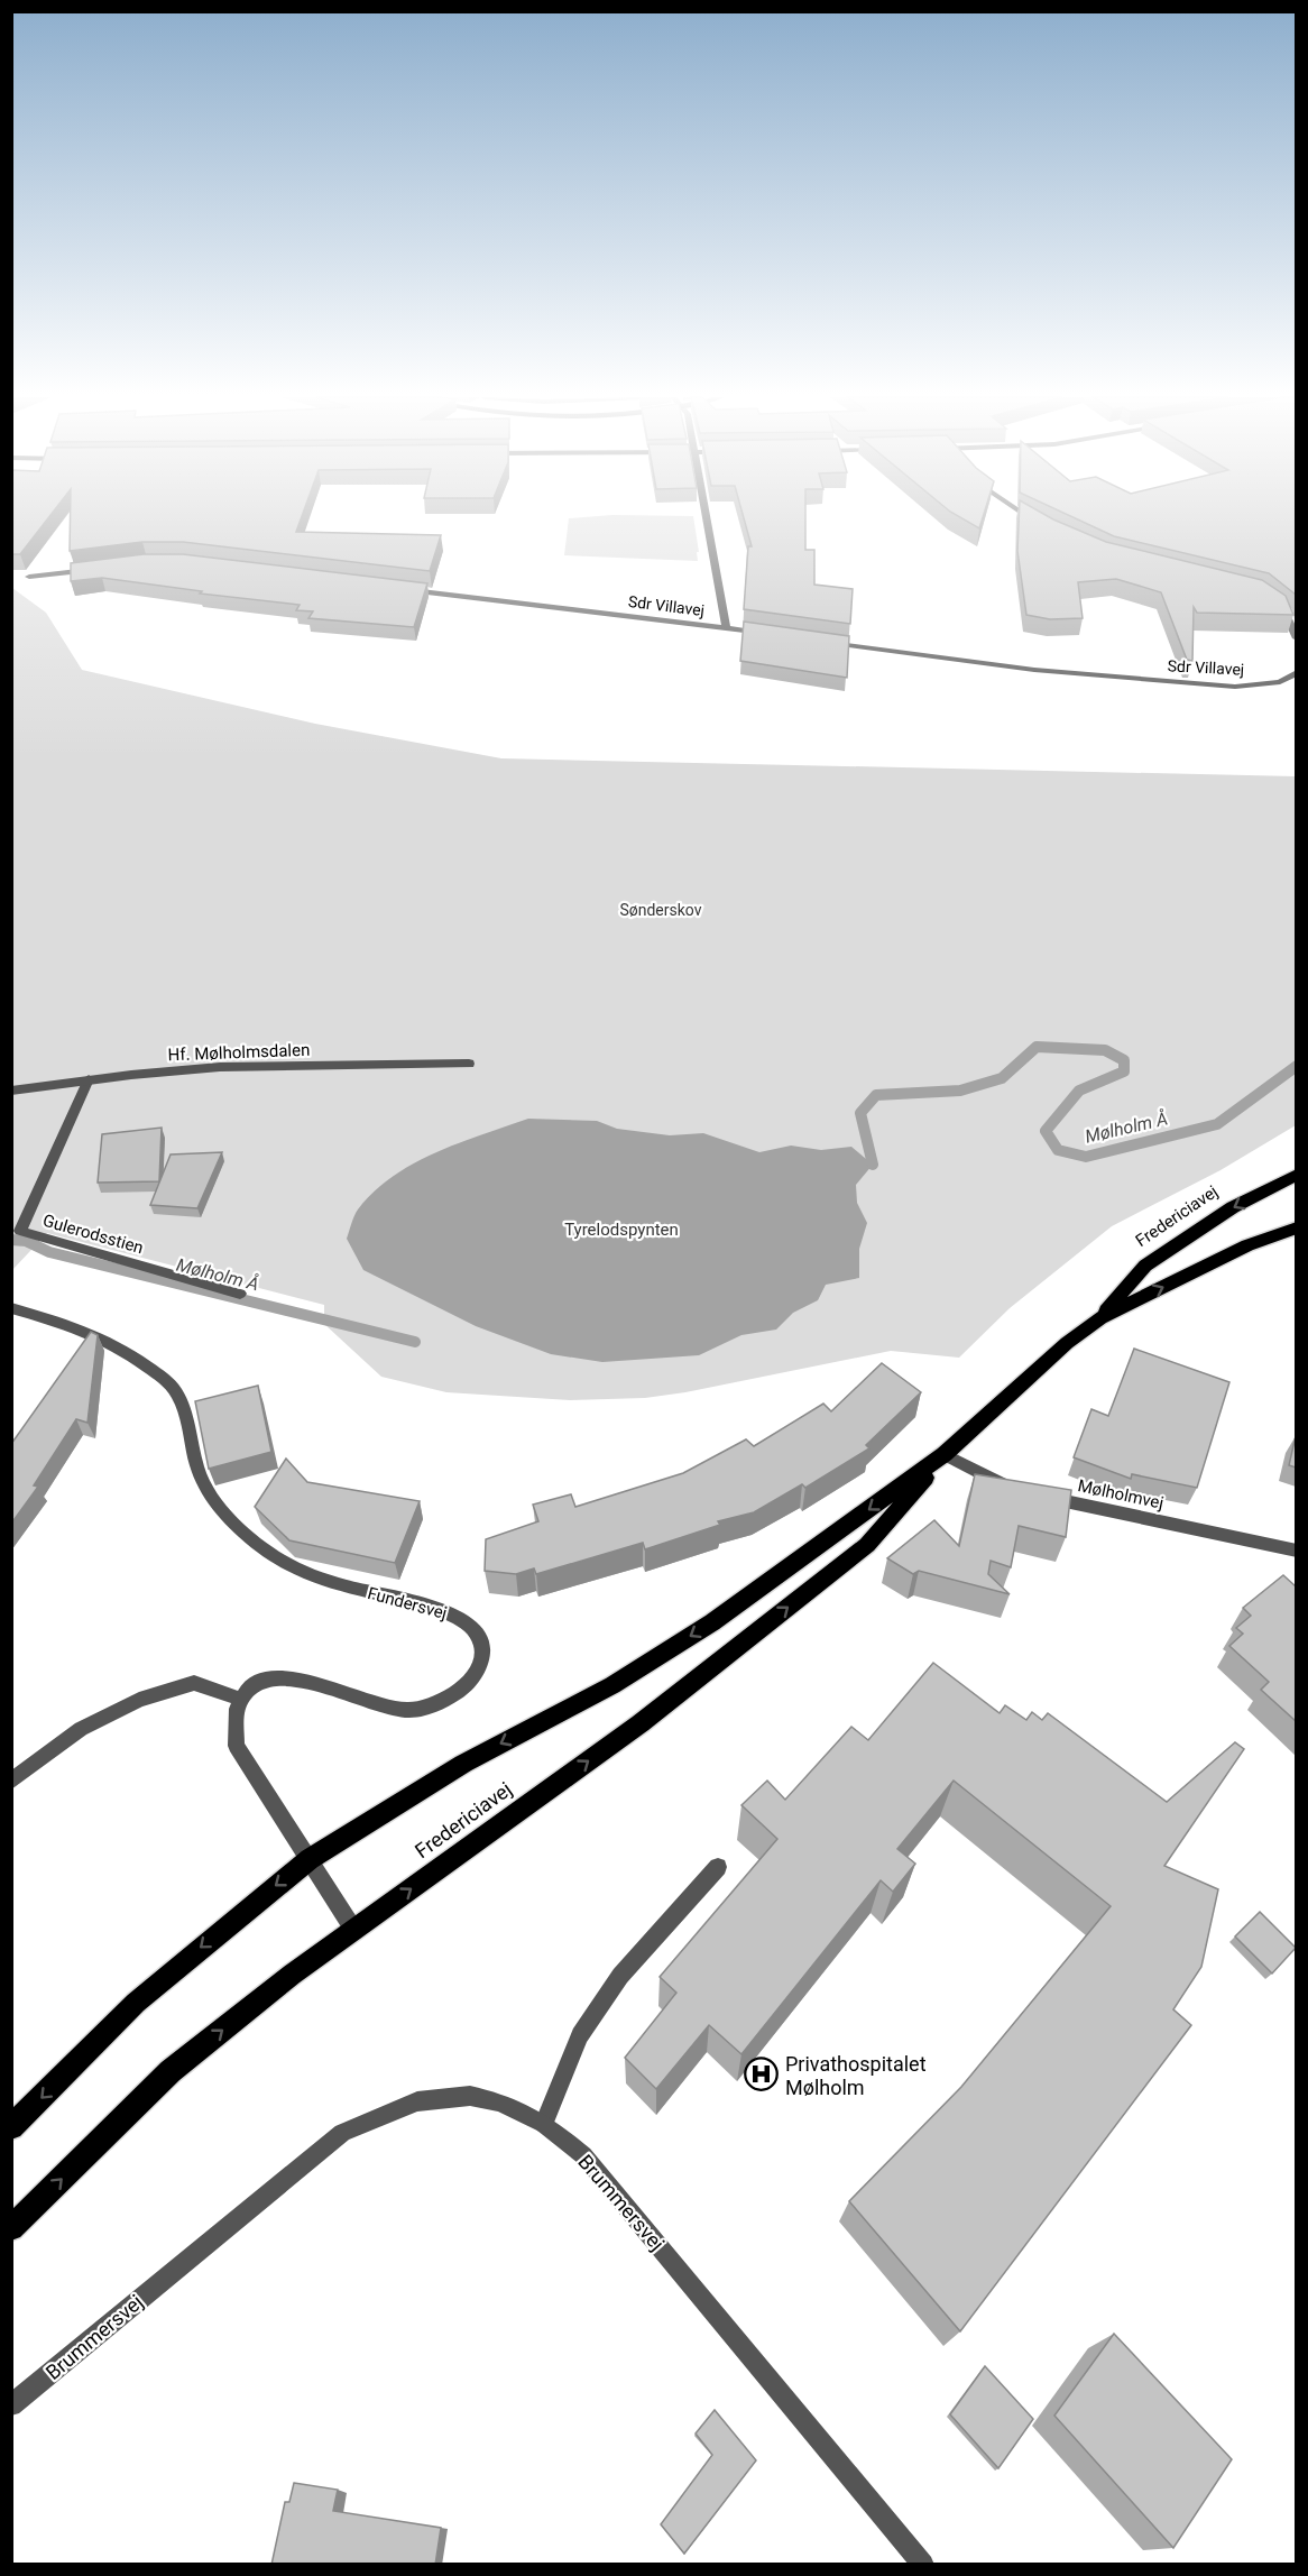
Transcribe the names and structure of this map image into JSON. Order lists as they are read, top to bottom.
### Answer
{
  "streets": {
    "main road": ["Fredericiavej"],
    "street": [
      "Sdr Villavej",
      "Hf. Mølholmsdalen",
      "Gulerodsstien",
      "Mølholmvej",
      "Fundersvej",
      "Brummersvej"
    ]
  },
  "crossings": [
    ["Hf. Mølholmsdalen", "Gulerodsstien"]
  ],
  "water": ["Mølholm Å"],
  "parks": ["Sønderskov", "Tyrelodspynten"],
  "places": {
    "hospital": ["Privathospitalet Mølholm"]
  }
}
